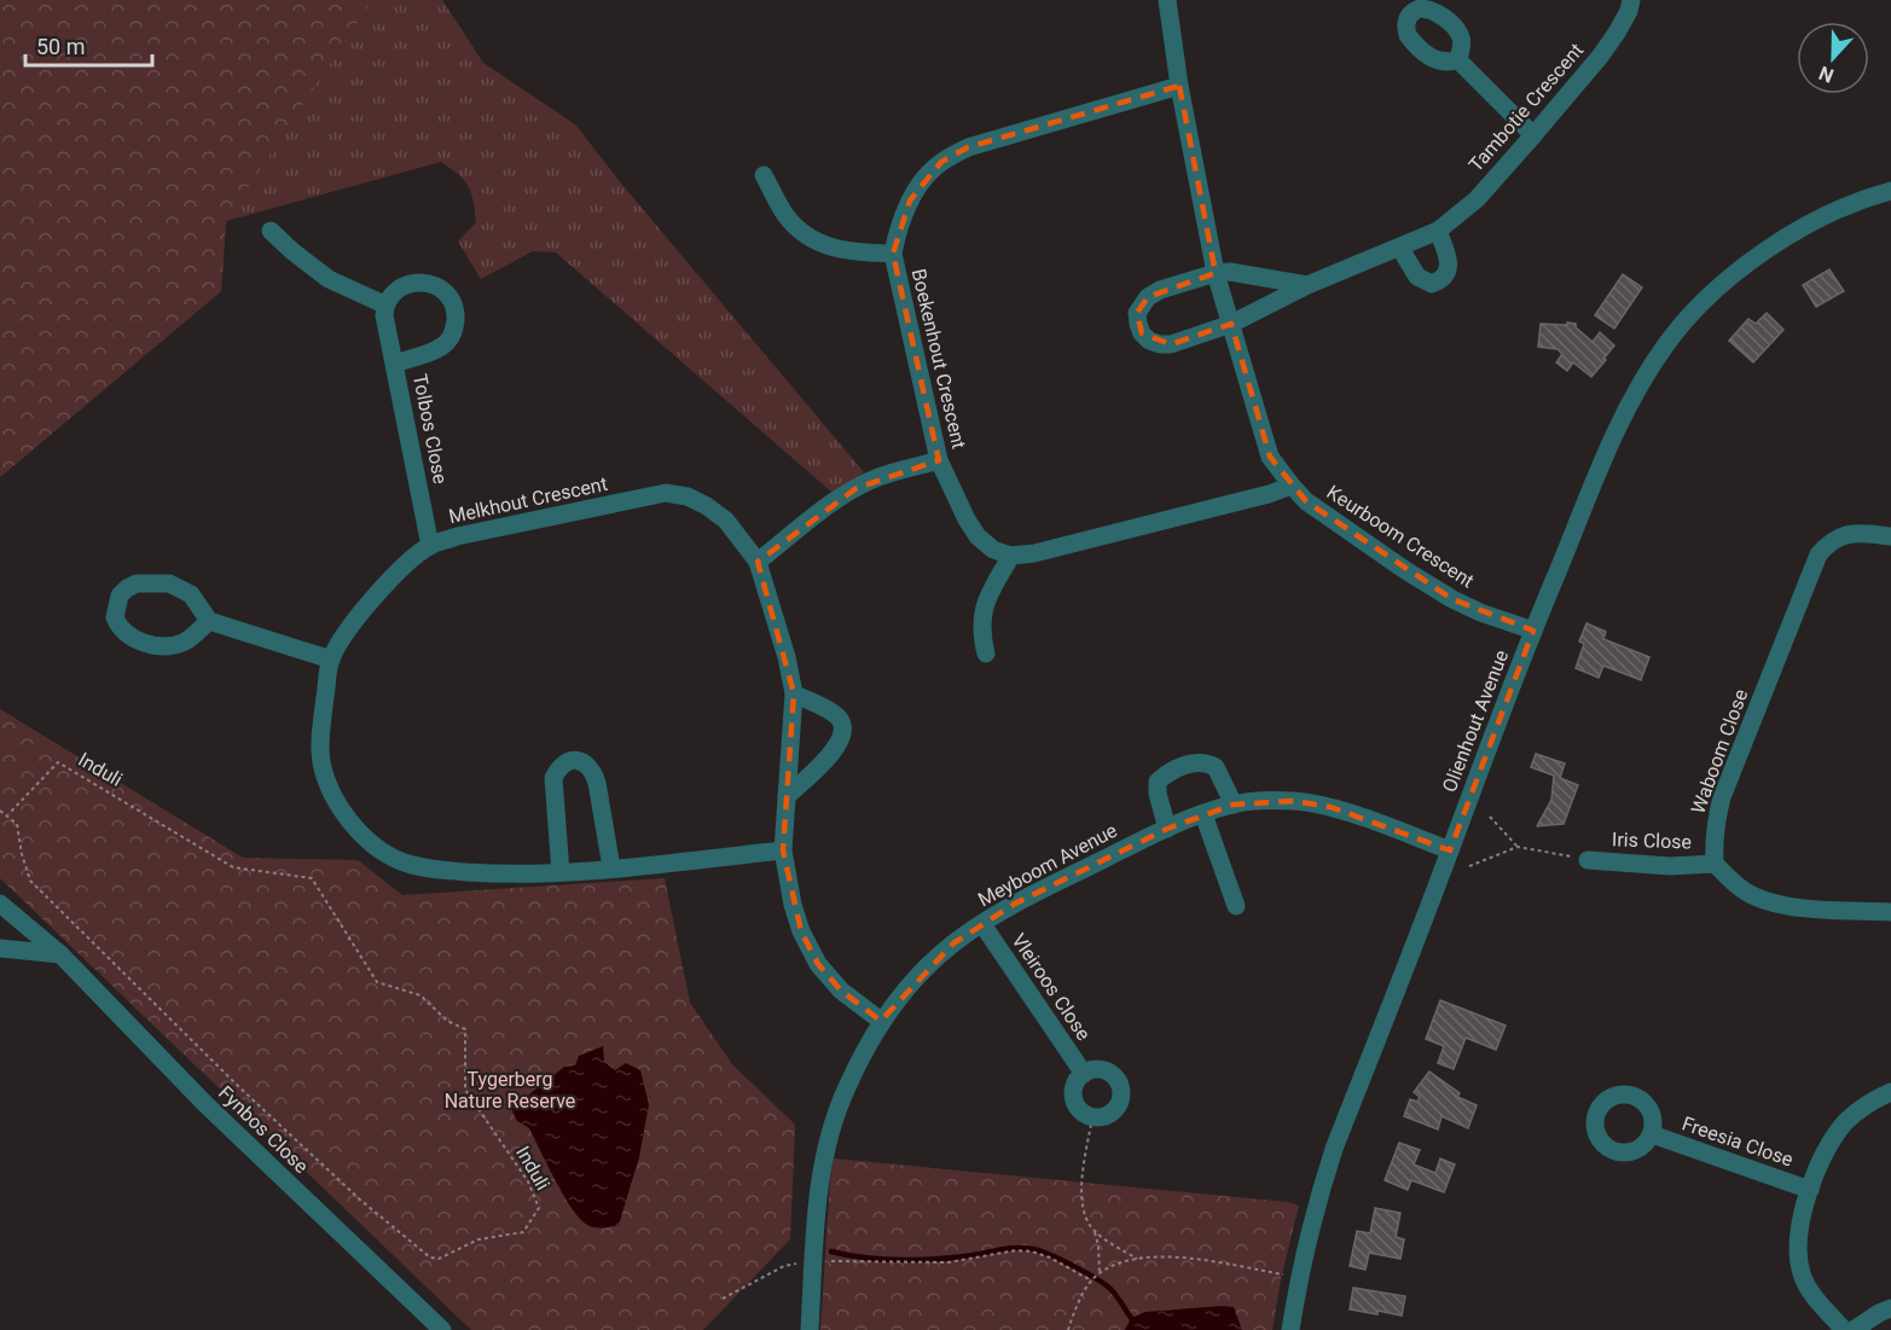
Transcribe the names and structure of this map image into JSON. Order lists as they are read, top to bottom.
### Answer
{
  "streets": {
    "street": [
      "Tambotie Crescent",
      "Boekenhout Crescent",
      "Tolbos Close",
      "Melkhout Crescent",
      "Keurboom Crescent",
      "Olienhout Avenue",
      "Waboom Close",
      "Iris Close",
      "Meyboom Avenue",
      "Vleiroos Close",
      "Fynbos Close",
      "Freesia Close"
    ],
    "path": ["Induli"]
  },
  "crossings": [
    ["Tambotie Crescent", "Keurboom Crescent"],
    ["Boekenhout Crescent", "Keurboom Crescent"],
    ["Tolbos Close", "Melkhout Crescent"],
    ["Melkhout Crescent", "Meyboom Avenue"],
    ["Keurboom Crescent", "Olienhout Avenue"],
    ["Olienhout Avenue", "Meyboom Avenue"],
    ["Waboom Close", "Iris Close"],
    ["Meyboom Avenue", "Vleiroos Close"]
  ],
  "parks": ["Tygerberg Nature Reserve"],
  "scale_bar": "50 m",
  "north": "bottom"
}
